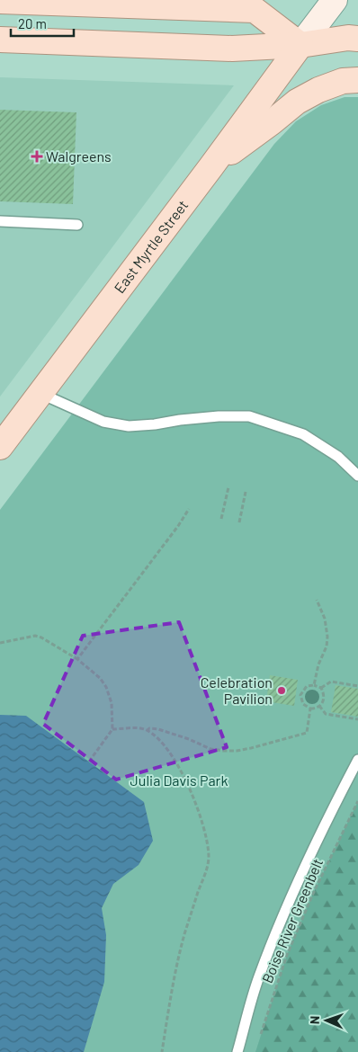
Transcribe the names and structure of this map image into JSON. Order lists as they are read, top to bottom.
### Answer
{
  "streets": {
    "main road": ["East Myrtle Street"],
    "path": ["Boise River Greenbelt"]
  },
  "parks": ["Julia Davis Park"],
  "places": {
    "health": ["Walgreens"],
    "other": ["Celebration Pavilion"]
  },
  "scale_bar": "20 m",
  "north": "left"
}
